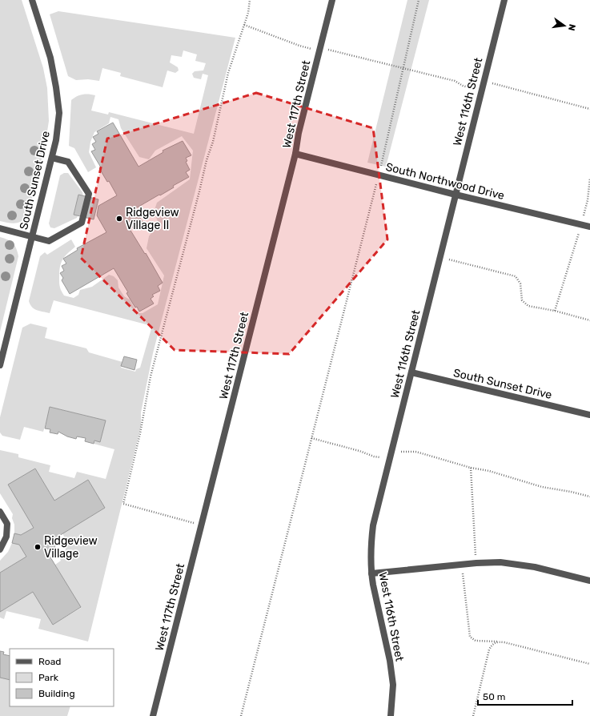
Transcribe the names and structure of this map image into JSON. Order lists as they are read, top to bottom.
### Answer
{
  "streets": {
    "street": [
      "West 116th Street",
      "West 117th Street",
      "South Sunset Drive",
      "South Northwood Drive"
    ]
  },
  "crossings": [
    ["West 116th Street", "South Sunset Drive"],
    ["West 116th Street", "South Northwood Drive"],
    ["West 117th Street", "South Northwood Drive"]
  ],
  "places": ["Ridgeview Village II", "Ridgeview Village"],
  "legend": ["Road", "Park", "Building"],
  "scale_bar": "50 m",
  "north": "right"
}
